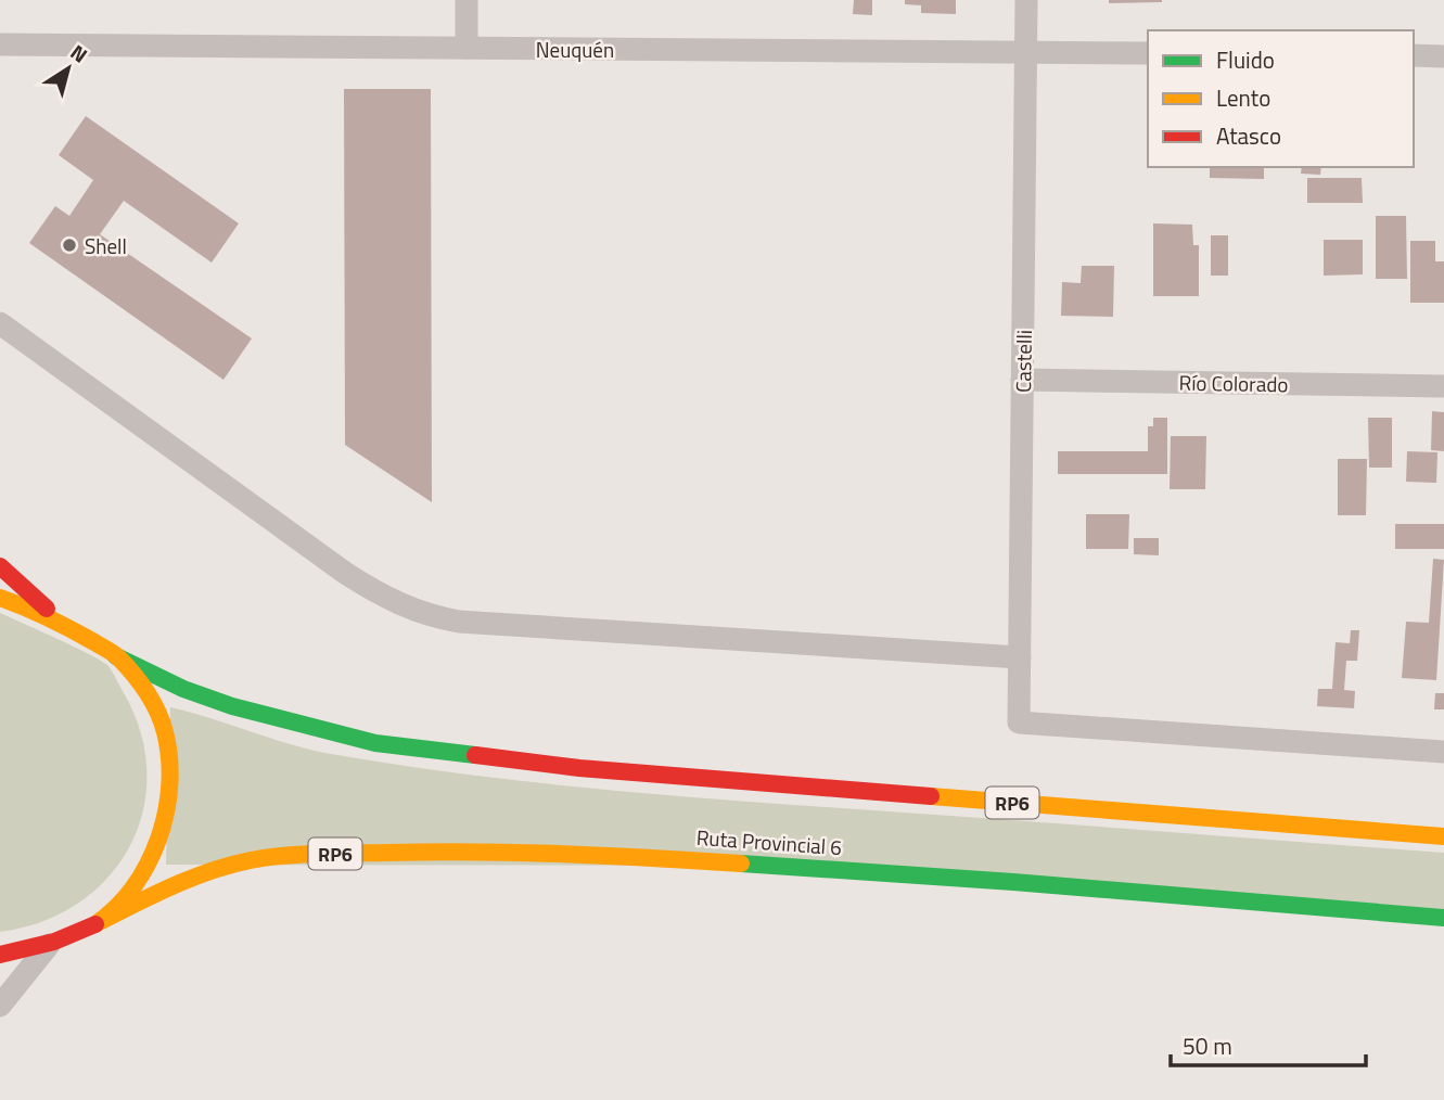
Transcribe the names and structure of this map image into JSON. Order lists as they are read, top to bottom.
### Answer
{
  "streets": {
    "main road": ["RP6", "Ruta Provincial 6"],
    "street": ["Neuquén", "Castelli", "Río Colorado"]
  },
  "crossings": [
    ["Neuquén", "Castelli"],
    ["Castelli", "Río Colorado"],
    ["RP6", "Ruta Provincial 6"]
  ],
  "places": ["Shell"],
  "legend": ["Fluido", "Lento", "Atasco"],
  "scale_bar": "50 m",
  "north": "top right"
}
